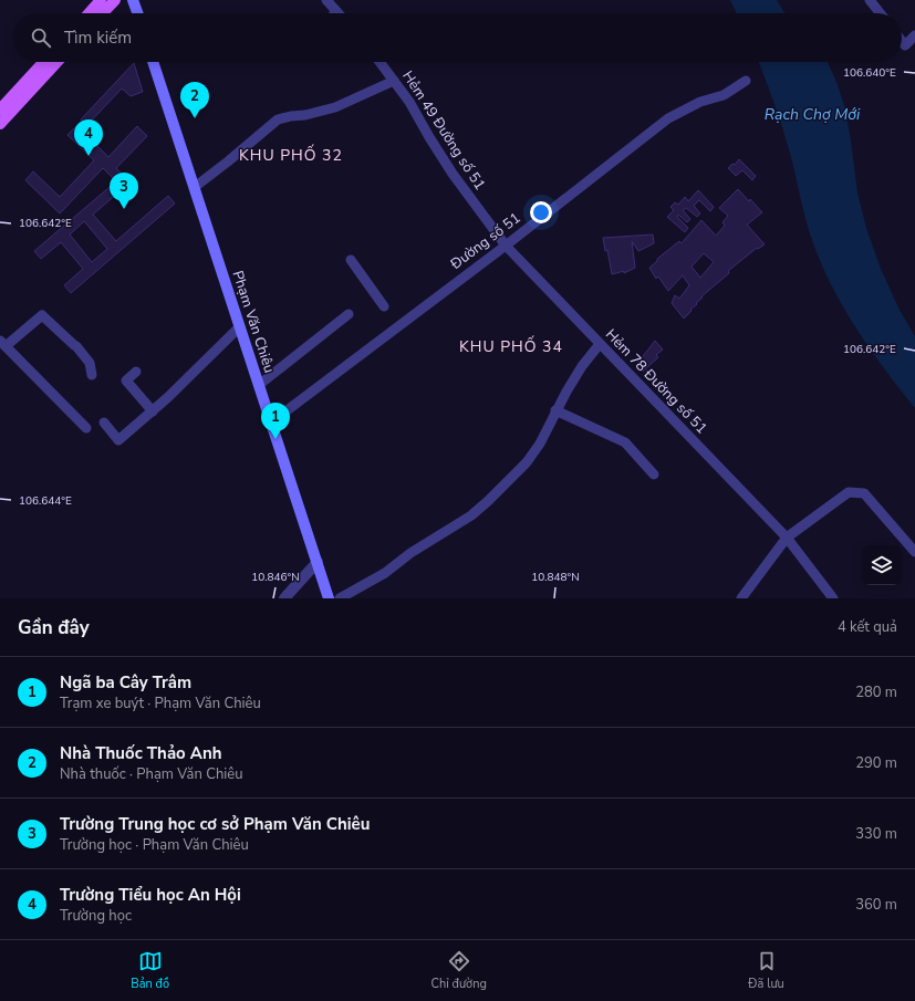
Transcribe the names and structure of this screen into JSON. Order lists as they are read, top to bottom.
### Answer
{
  "streets": {
    "main road": ["Phạm Văn Chiêu"],
    "street": ["Hẻm 49 Đường số 51", "Đường số 51", "Hẻm 78 Đường số 51"]
  },
  "crossings": [
    ["Hẻm 49 Đường số 51", "Đường số 51"],
    ["Hẻm 49 Đường số 51", "Hẻm 78 Đường số 51"],
    ["Đường số 51", "Phạm Văn Chiêu"],
    ["Đường số 51", "Hẻm 78 Đường số 51"]
  ],
  "districts": ["KHU PHỐ 32", "KHU PHỐ 34"],
  "water": ["Rạch Chợ Mới"],
  "page": {
    "search": "Tìm kiếm",
    "pins": [
      "2",
      "4",
      "3",
      "1"
    ],
    "heading": ["Gần đây", "4 kết quả"],
    "list": [
      {
        "mark": "1",
        "name": "Ngã ba Cây Trâm",
        "note": "Trạm xe buýt · Phạm Văn Chiêu",
        "value": "280 m"
      },
      {
        "mark": "2",
        "name": "Nhà Thuốc Thảo Anh",
        "note": "Nhà thuốc · Phạm Văn Chiêu",
        "value": "290 m"
      },
      {
        "mark": "3",
        "name": "Trường Trung học cơ sở Phạm Văn Chiêu",
        "note": "Trường học · Phạm Văn Chiêu",
        "value": "330 m"
      },
      {
        "mark": "4",
        "name": "Trường Tiểu học An Hội",
        "note": "Trường học",
        "value": "360 m"
      }
    ],
    "nav": ["Bản đồ", "Chỉ đường", "Đã lưu"]
  },
  "coordinates": [
    "106.640°E",
    "106.642°E",
    "106.644°E",
    "10.846°N",
    "10.848°N"
  ]
}
